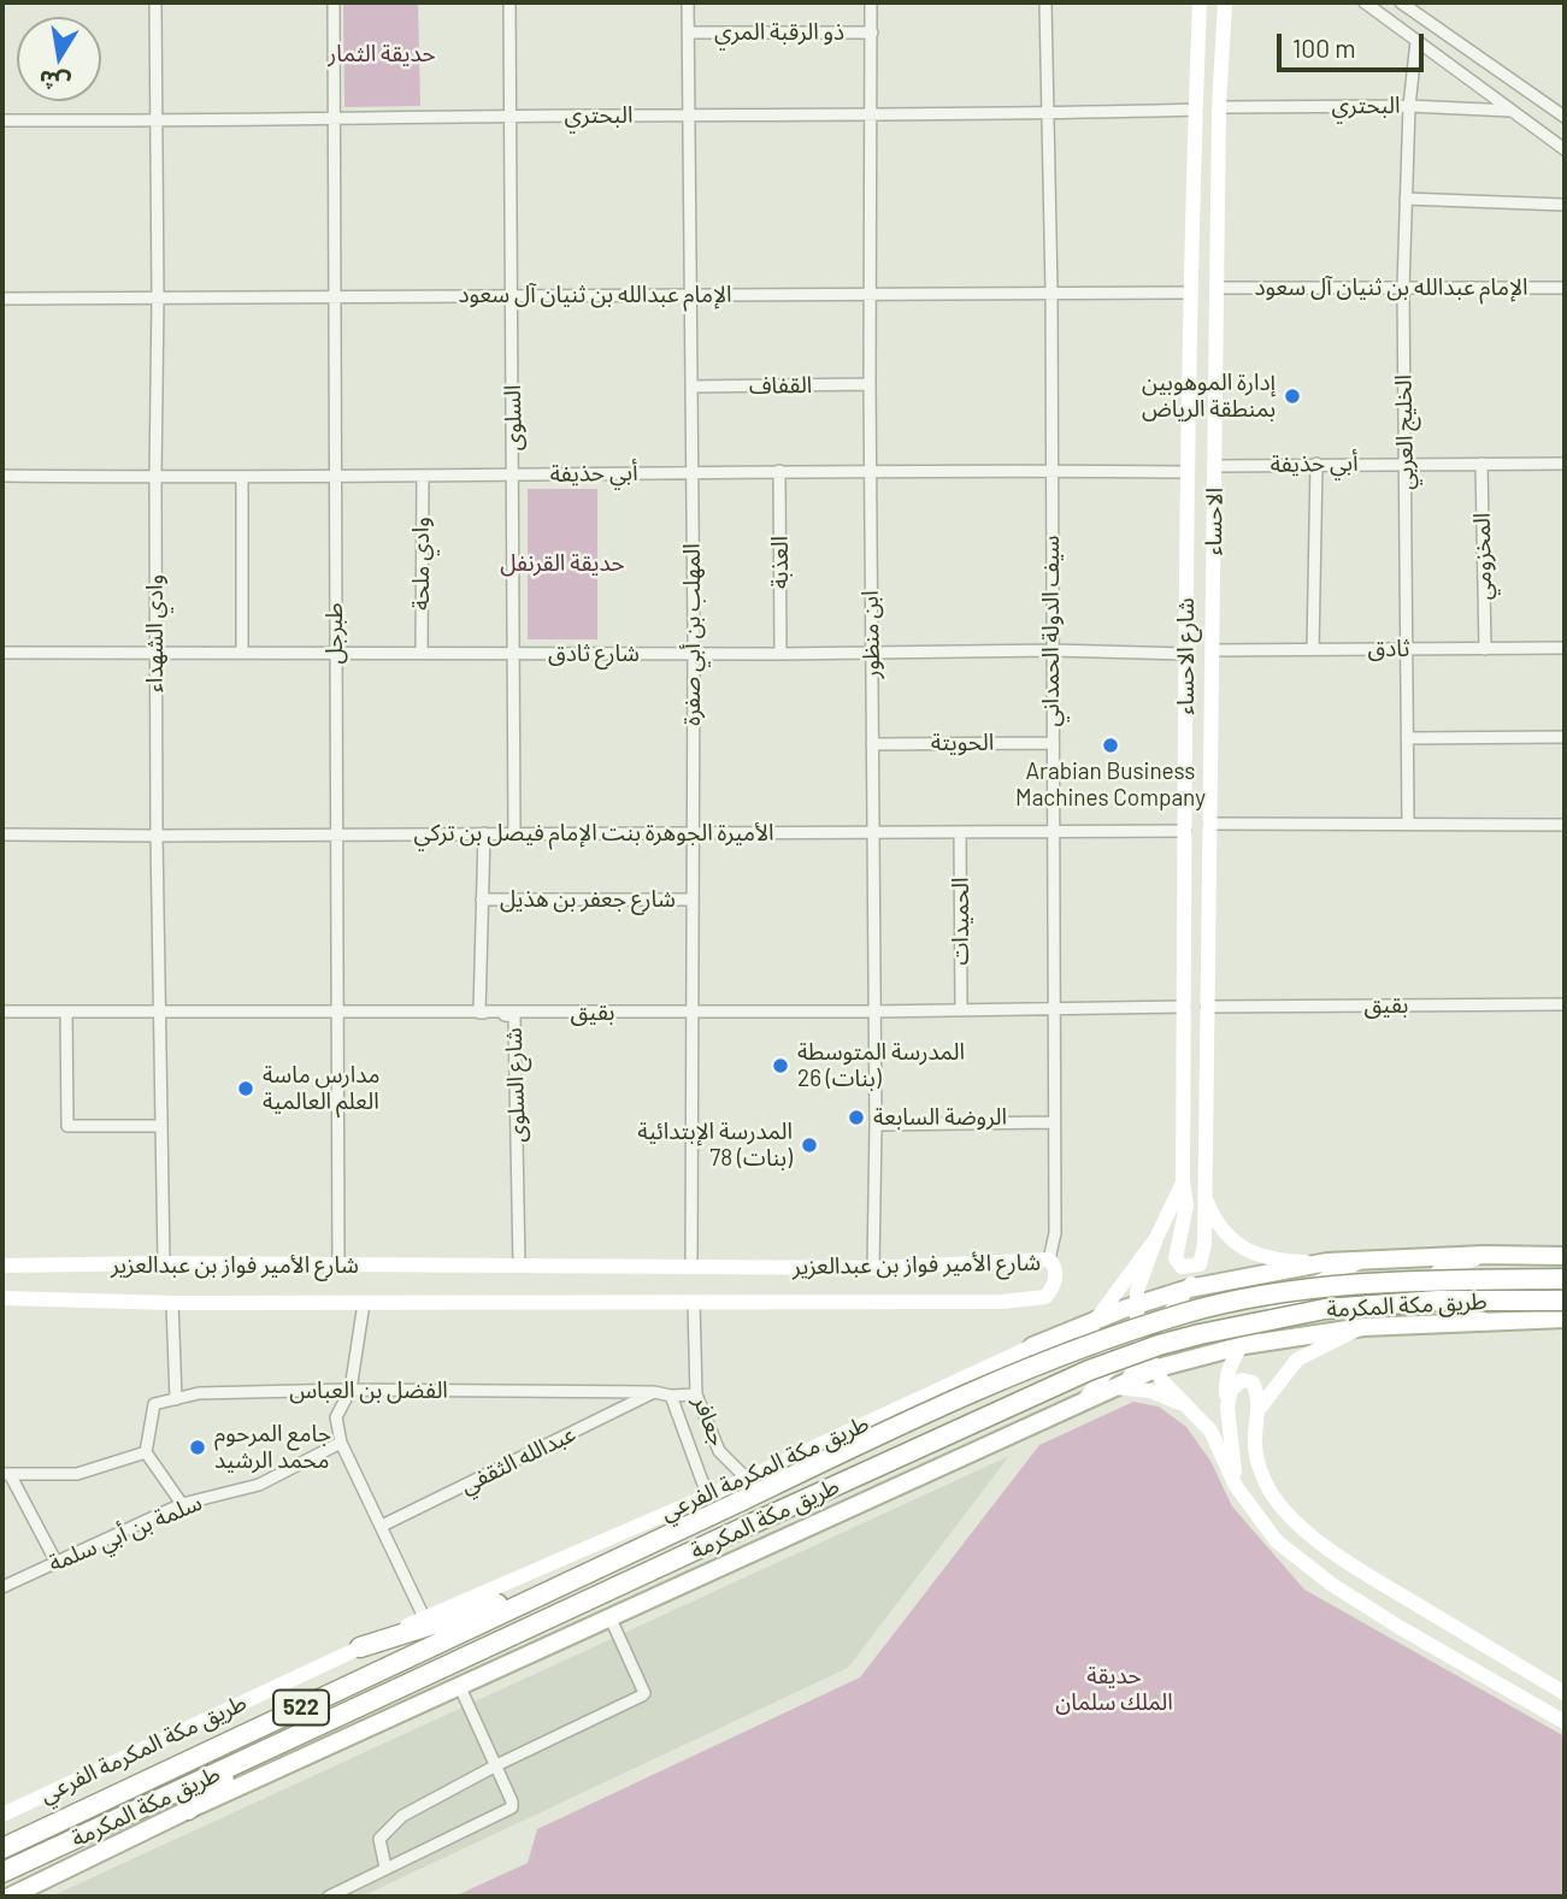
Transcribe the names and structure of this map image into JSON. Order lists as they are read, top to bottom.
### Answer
{
  "streets": {
    "highway": ["طريق مكة المكرمة", "522"],
    "main road": [
      "الاحساء",
      "شارع الاحساء",
      "شارع الأمير فواز بن عبدالعزير",
      "طريق مكة المكرمة الفرعي"
    ],
    "street": [
      "ذو الرقبة المري",
      "البحتري",
      "الإمام عبدالله بن ثنيان آل سعود",
      "القفاف",
      "السلوى",
      "الخليج العربي",
      "أبي حذيفة",
      "المخزومي",
      "العذبة",
      "وادي ملحة",
      "سيف الدولة الحمداني",
      "وادي الشهداء",
      "طبرجل",
      "المهلب بن أبي صفرة",
      "ابن منظور",
      "ثادق",
      "شارع ثادق",
      "الحويتة",
      "الأميرة الجوهرة بنت الإمام فيصل بن تركي",
      "شارع جعفر بن هذيل",
      "الحميدات",
      "بقيق",
      "شارع السلوى",
      "الفضل بن العباس",
      "جعافر",
      "عبدالله الثقفي",
      "سلمة بن أبي سلمة"
    ]
  },
  "crossings": [
    ["ذو الرقبة المري", "المهلب بن أبي صفرة"],
    ["ذو الرقبة المري", "ابن منظور"],
    ["البحتري", "السلوى"],
    ["البحتري", "الخليج العربي"],
    ["البحتري", "الاحساء"],
    ["البحتري", "سيف الدولة الحمداني"],
    ["البحتري", "وادي الشهداء"],
    ["البحتري", "طبرجل"],
    ["البحتري", "المهلب بن أبي صفرة"],
    ["البحتري", "ابن منظور"],
    ["البحتري", "شارع الاحساء"],
    ["الإمام عبدالله بن ثنيان آل سعود", "السلوى"],
    ["الإمام عبدالله بن ثنيان آل سعود", "الخليج العربي"],
    ["الإمام عبدالله بن ثنيان آل سعود", "الاحساء"],
    ["الإمام عبدالله بن ثنيان آل سعود", "سيف الدولة الحمداني"],
    ["الإمام عبدالله بن ثنيان آل سعود", "وادي الشهداء"],
    ["الإمام عبدالله بن ثنيان آل سعود", "طبرجل"],
    ["الإمام عبدالله بن ثنيان آل سعود", "المهلب بن أبي صفرة"],
    ["الإمام عبدالله بن ثنيان آل سعود", "ابن منظور"],
    ["الإمام عبدالله بن ثنيان آل سعود", "شارع الاحساء"],
    ["القفاف", "المهلب بن أبي صفرة"],
    ["القفاف", "ابن منظور"],
    ["السلوى", "أبي حذيفة"],
    ["السلوى", "شارع ثادق"],
    ["السلوى", "الأميرة الجوهرة بنت الإمام فيصل بن تركي"],
    ["الخليج العربي", "أبي حذيفة"],
    ["الخليج العربي", "ثادق"],
    ["أبي حذيفة", "الاحساء"],
    ["أبي حذيفة", "المخزومي"],
    ["أبي حذيفة", "العذبة"],
    ["أبي حذيفة", "وادي ملحة"],
    ["أبي حذيفة", "سيف الدولة الحمداني"],
    ["أبي حذيفة", "وادي الشهداء"],
    ["أبي حذيفة", "طبرجل"],
    ["أبي حذيفة", "المهلب بن أبي صفرة"],
    ["أبي حذيفة", "ابن منظور"],
    ["أبي حذيفة", "شارع الاحساء"],
    ["الاحساء", "ثادق"],
    ["الاحساء", "شارع الاحساء"],
    ["الاحساء", "بقيق"],
    ["المخزومي", "ثادق"],
    ["العذبة", "شارع ثادق"],
    ["وادي ملحة", "شارع ثادق"],
    ["سيف الدولة الحمداني", "شارع ثادق"],
    ["سيف الدولة الحمداني", "الحويتة"],
    ["سيف الدولة الحمداني", "الأميرة الجوهرة بنت الإمام فيصل بن تركي"],
    ["سيف الدولة الحمداني", "بقيق"],
    ["سيف الدولة الحمداني", "شارع الأمير فواز بن عبدالعزير"],
    ["وادي الشهداء", "شارع ثادق"],
    ["وادي الشهداء", "الأميرة الجوهرة بنت الإمام فيصل بن تركي"],
    ["وادي الشهداء", "بقيق"],
    ["وادي الشهداء", "شارع الأمير فواز بن عبدالعزير"],
    ["طبرجل", "شارع ثادق"],
    ["طبرجل", "الأميرة الجوهرة بنت الإمام فيصل بن تركي"],
    ["طبرجل", "بقيق"],
    ["طبرجل", "شارع الأمير فواز بن عبدالعزير"],
    ["المهلب بن أبي صفرة", "شارع ثادق"],
    ["المهلب بن أبي صفرة", "الأميرة الجوهرة بنت الإمام فيصل بن تركي"],
    ["المهلب بن أبي صفرة", "شارع جعفر بن هذيل"],
    ["المهلب بن أبي صفرة", "بقيق"],
    ["المهلب بن أبي صفرة", "شارع الأمير فواز بن عبدالعزير"],
    ["ابن منظور", "شارع ثادق"],
    ["ابن منظور", "الحويتة"],
    ["ابن منظور", "الأميرة الجوهرة بنت الإمام فيصل بن تركي"],
    ["ابن منظور", "بقيق"],
    ["ابن منظور", "شارع الأمير فواز بن عبدالعزير"],
    ["شارع ثادق", "شارع الاحساء"],
    ["شارع الاحساء", "الأميرة الجوهرة بنت الإمام فيصل بن تركي"],
    ["شارع الاحساء", "بقيق"],
    ["الأميرة الجوهرة بنت الإمام فيصل بن تركي", "الحميدات"],
    ["الأميرة الجوهرة بنت الإمام فيصل بن تركي", "شارع السلوى"],
    ["شارع جعفر بن هذيل", "شارع السلوى"],
    ["الحميدات", "بقيق"],
    ["بقيق", "شارع السلوى"],
    ["شارع السلوى", "شارع الأمير فواز بن عبدالعزير"],
    ["شارع الأمير فواز بن عبدالعزير", "جعافر"],
    ["الفضل بن العباس", "جعافر"],
    ["الفضل بن العباس", "عبدالله الثقفي"],
    ["جعافر", "طريق مكة المكرمة الفرعي"]
  ],
  "parks": ["حديقة الثمار", "حديقة القرنفل", "حديقة الملك سلمان"],
  "places": [
    "إدارة الموهوبين بمنطقة الرياض",
    "Arabian Business Machines Company",
    "المدرسة المتوسطة 26 (بنات)",
    "مدارس ماسة العلم العالمية",
    "الروضة السابعة",
    "المدرسة الإبتدائية 78 (بنات)",
    "جامع المرحوم محمد الرشيد"
  ],
  "scale_bar": "100 m",
  "north": "bottom"
}
